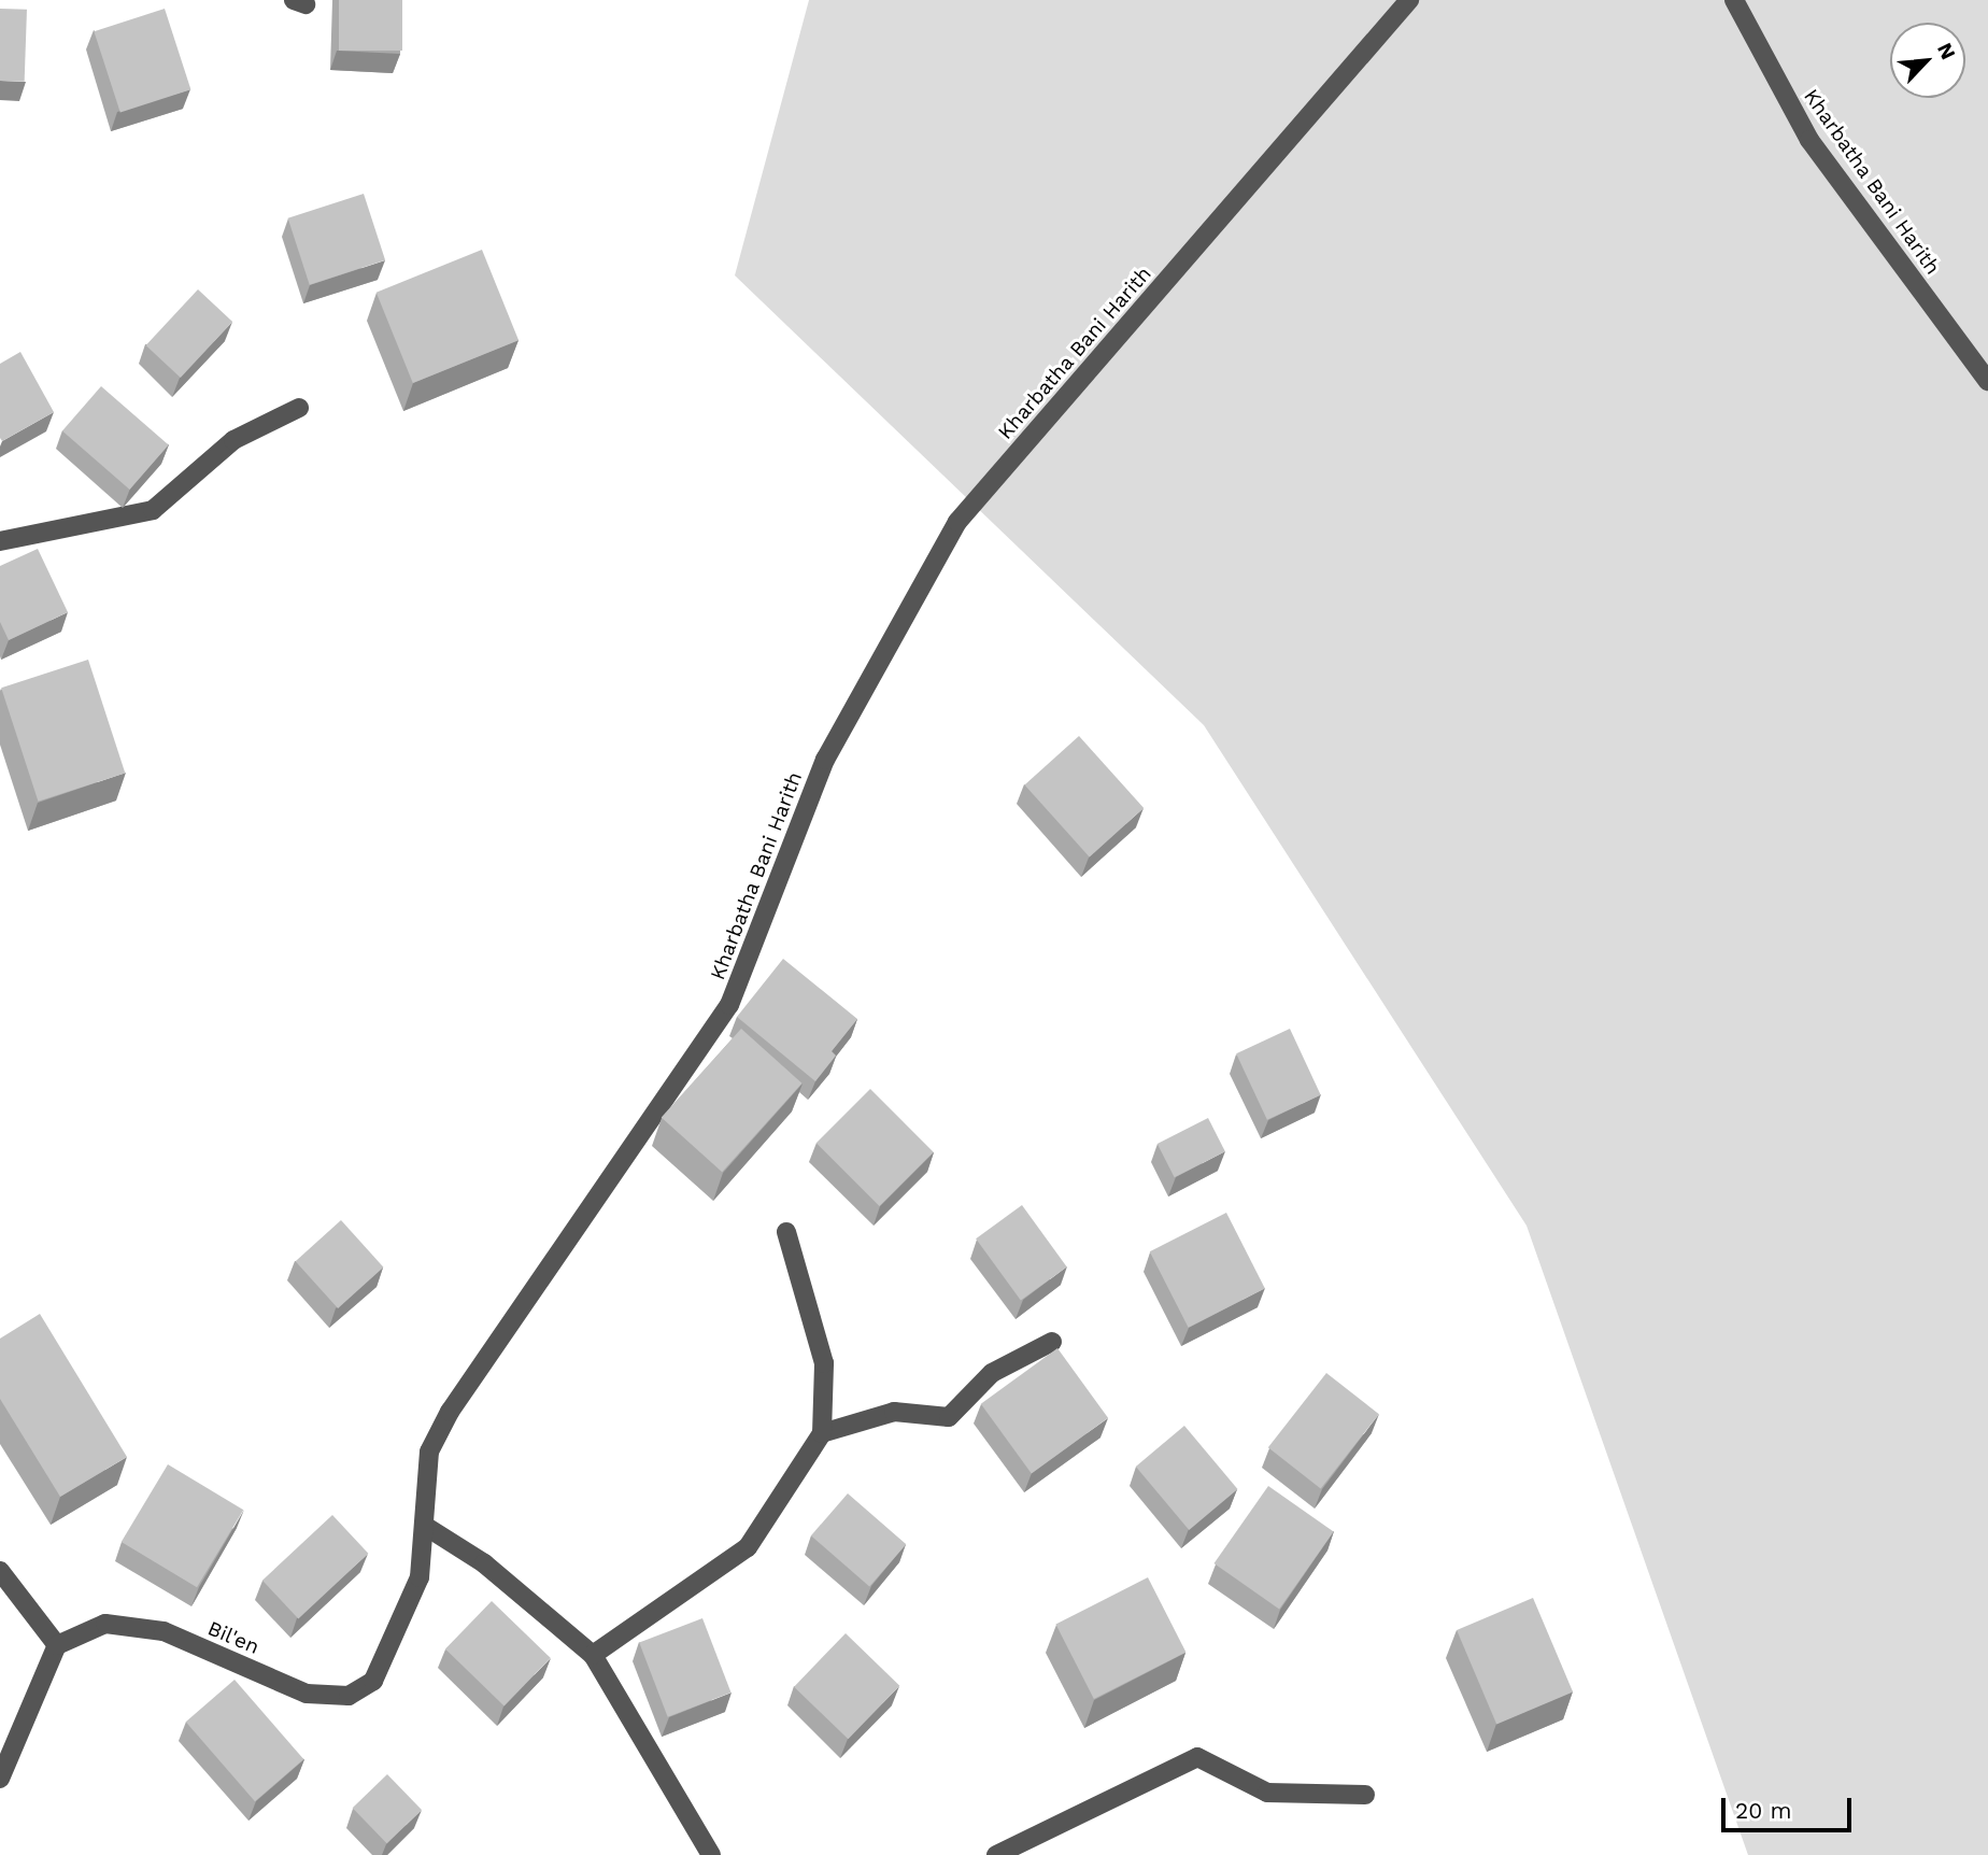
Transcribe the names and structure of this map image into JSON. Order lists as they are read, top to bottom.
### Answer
{
  "streets": {
    "street": ["Kharbatha Bani Harith", "Bil'en"]
  },
  "crossings": [
    ["Kharbatha Bani Harith", "Bil'en"]
  ],
  "scale_bar": "20 m",
  "north": "top right"
}
